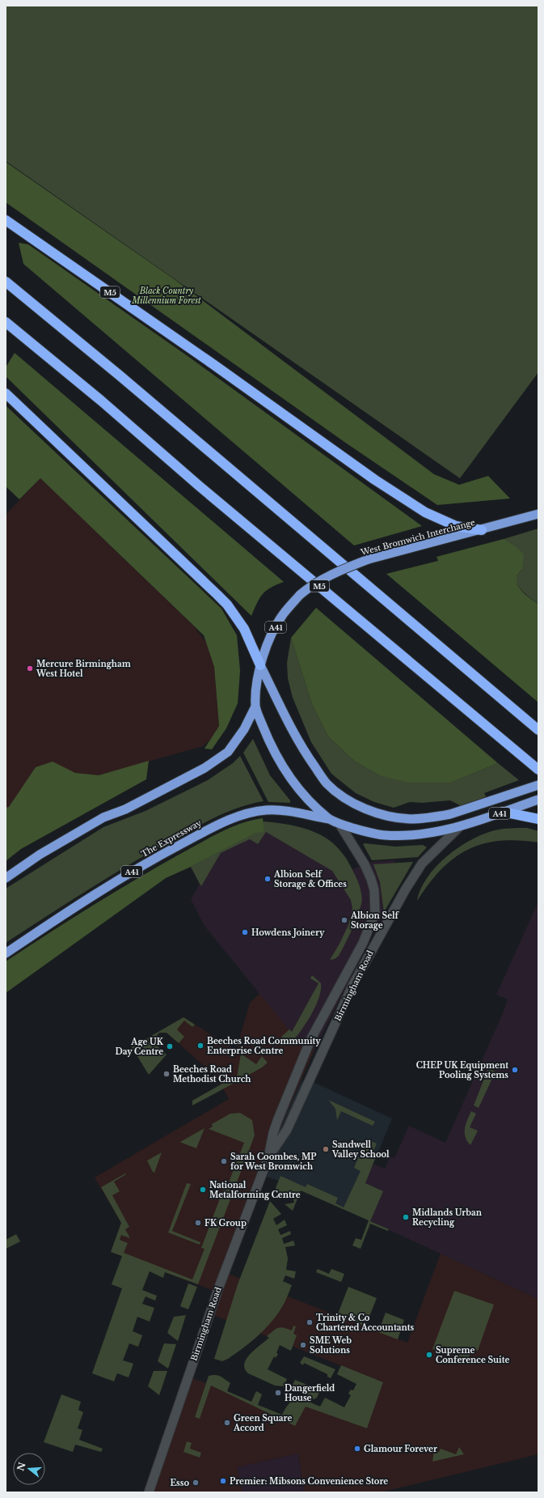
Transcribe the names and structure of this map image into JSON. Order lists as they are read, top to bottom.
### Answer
{
  "streets": {
    "highway": [
      "M5",
      "West Bromwich Interchange",
      "A41",
      "The Expressway"
    ],
    "street": ["Birmingham Road"]
  },
  "crossings": [
    ["M5", "West Bromwich Interchange"],
    ["West Bromwich Interchange", "A41"],
    ["West Bromwich Interchange", "The Expressway"],
    ["West Bromwich Interchange", "Birmingham Road"]
  ],
  "parks": ["Black Country Millennium Forest"],
  "places": [
    "Mercure Birmingham West Hotel",
    "Albion Self Storage & Offices",
    "Albion Self Storage",
    "Howdens Joinery",
    "Beeches Road Community Enterprise Centre",
    "Age UK Day Centre",
    "CHEP UK Equipment Pooling Systems",
    "Beeches Road Methodist Church",
    "Sandwell Valley School",
    "Sarah Coombes, MP for West Bromwich",
    "National Metalforming Centre",
    "Midlands Urban Recycling",
    "FK Group",
    "Trinity & Co Chartered Accountants",
    "SME Web Solutions",
    "Supreme Conference Suite",
    "Dangerfield House",
    "Green Square Accord",
    "Glamour Forever",
    "Premier: Mibsons Convenience Store",
    "Esso"
  ],
  "north": "left"
}
